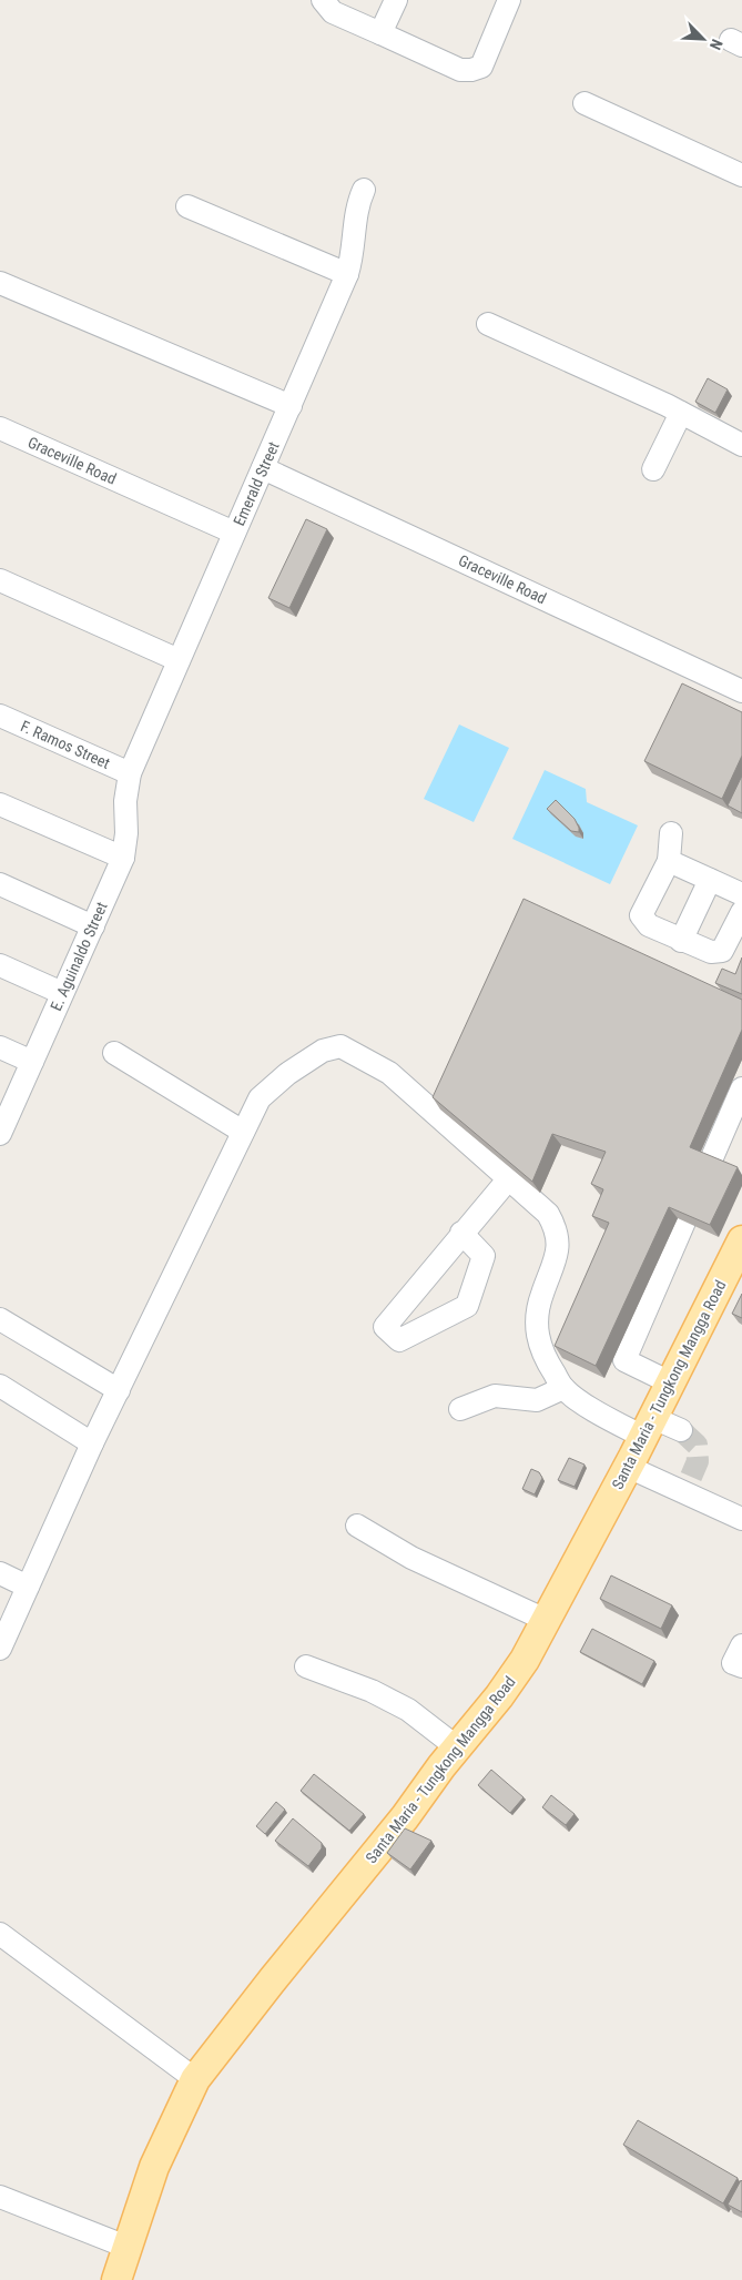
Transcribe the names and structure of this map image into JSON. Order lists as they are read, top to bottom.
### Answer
{
  "streets": {
    "main road": ["Santa Maria - Tungkong Mangga Road"],
    "street": [
      "Graceville Road",
      "Emerald Street",
      "F. Ramos Street",
      "E. Aguinaldo Street"
    ]
  },
  "crossings": [
    ["Graceville Road", "Emerald Street"],
    ["Emerald Street", "F. Ramos Street"],
    ["Emerald Street", "E. Aguinaldo Street"],
    ["F. Ramos Street", "E. Aguinaldo Street"]
  ],
  "north": "bottom right"
}
